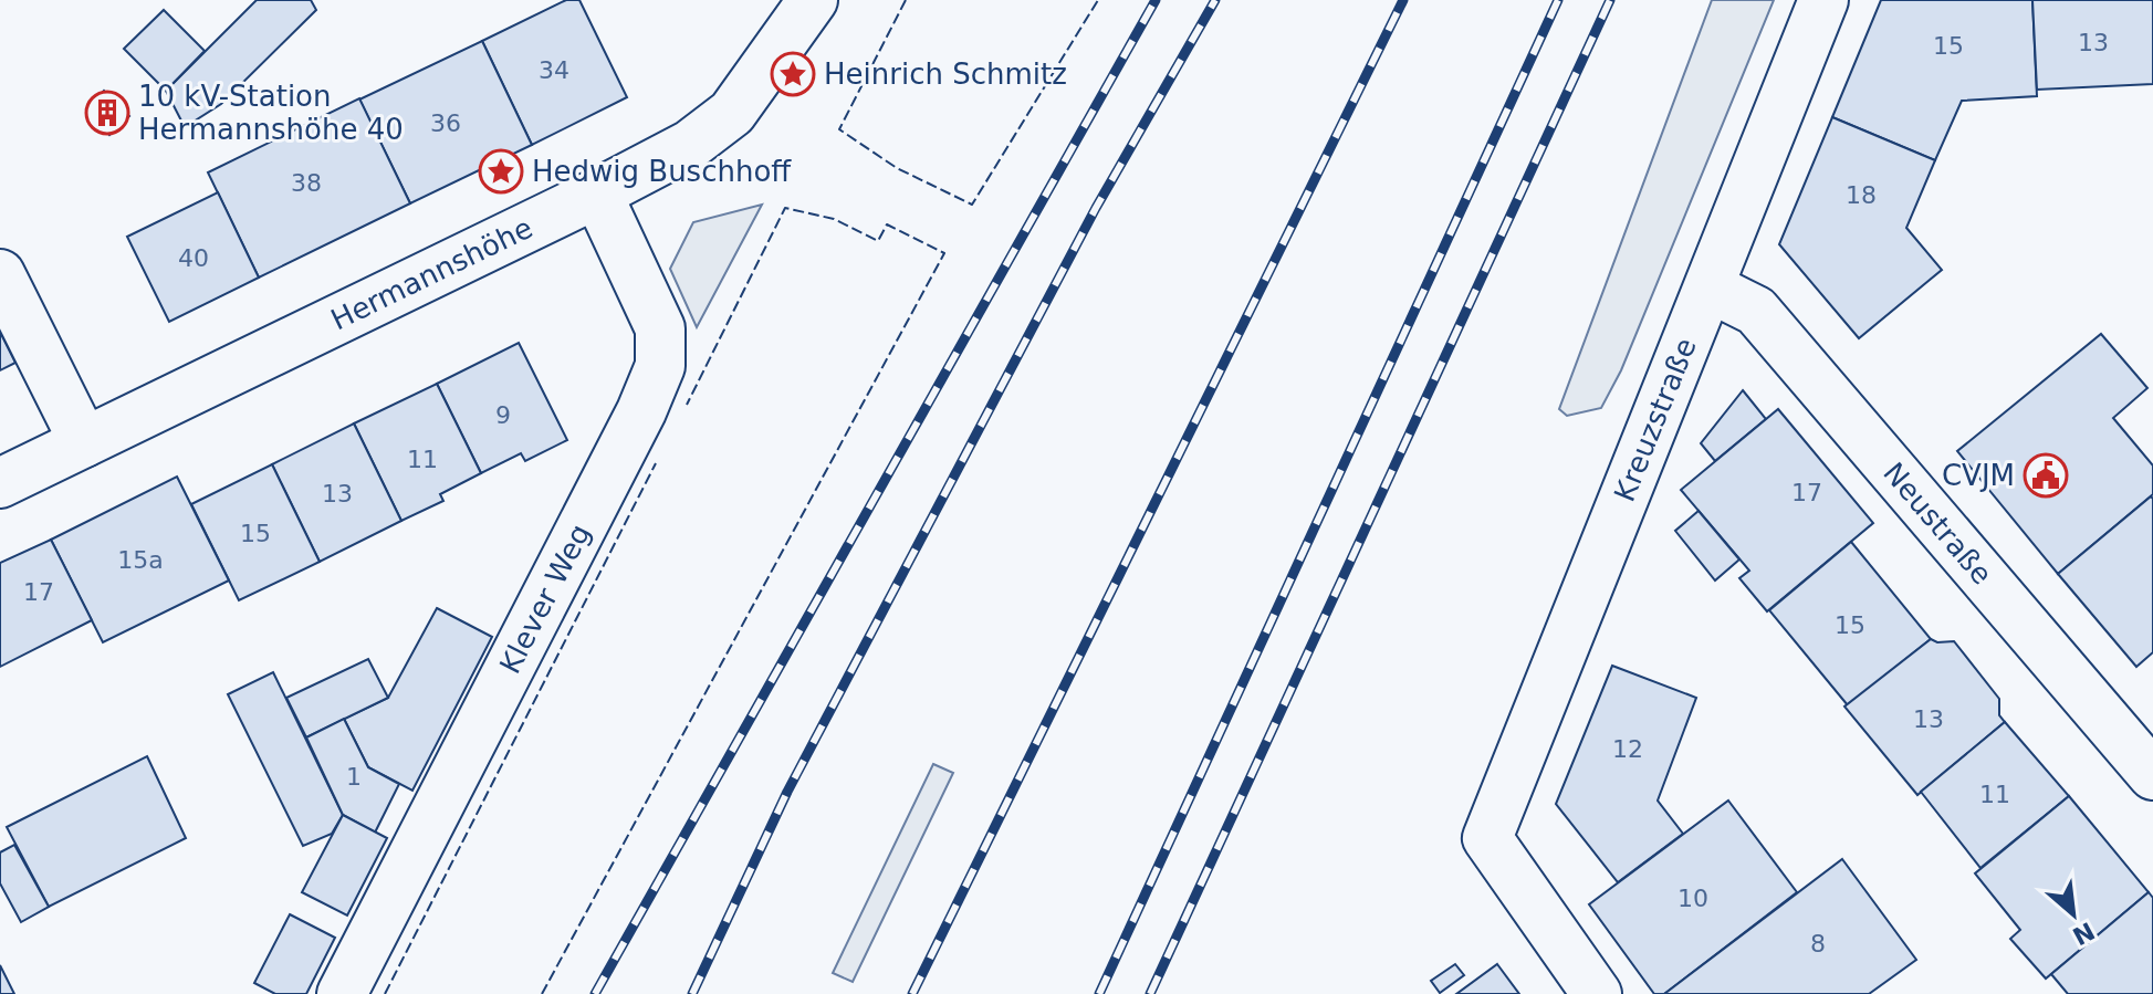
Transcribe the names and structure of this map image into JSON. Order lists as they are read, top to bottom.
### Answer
{
  "streets": {
    "street": [
      "Hermannshöhe",
      "Kreuzstraße",
      "Neustraße",
      "Klever Weg"
    ]
  },
  "crossings": [
    ["Hermannshöhe", "Klever Weg"],
    ["Kreuzstraße", "Neustraße"]
  ],
  "places": {
    "place": ["Heinrich Schmitz", "Hedwig Buschhoff"],
    "building": ["10 kV-Station Hermannshöhe 40"],
    "public building": ["CVJM"]
  },
  "house_numbers": [
    "13",
    "15",
    "34",
    "36",
    "38",
    "18",
    "40",
    "9",
    "11",
    "17",
    "13",
    "15",
    "15a",
    "17",
    "15",
    "13",
    "12",
    "1",
    "11",
    "10",
    "8"
  ],
  "north": "bottom right"
}
